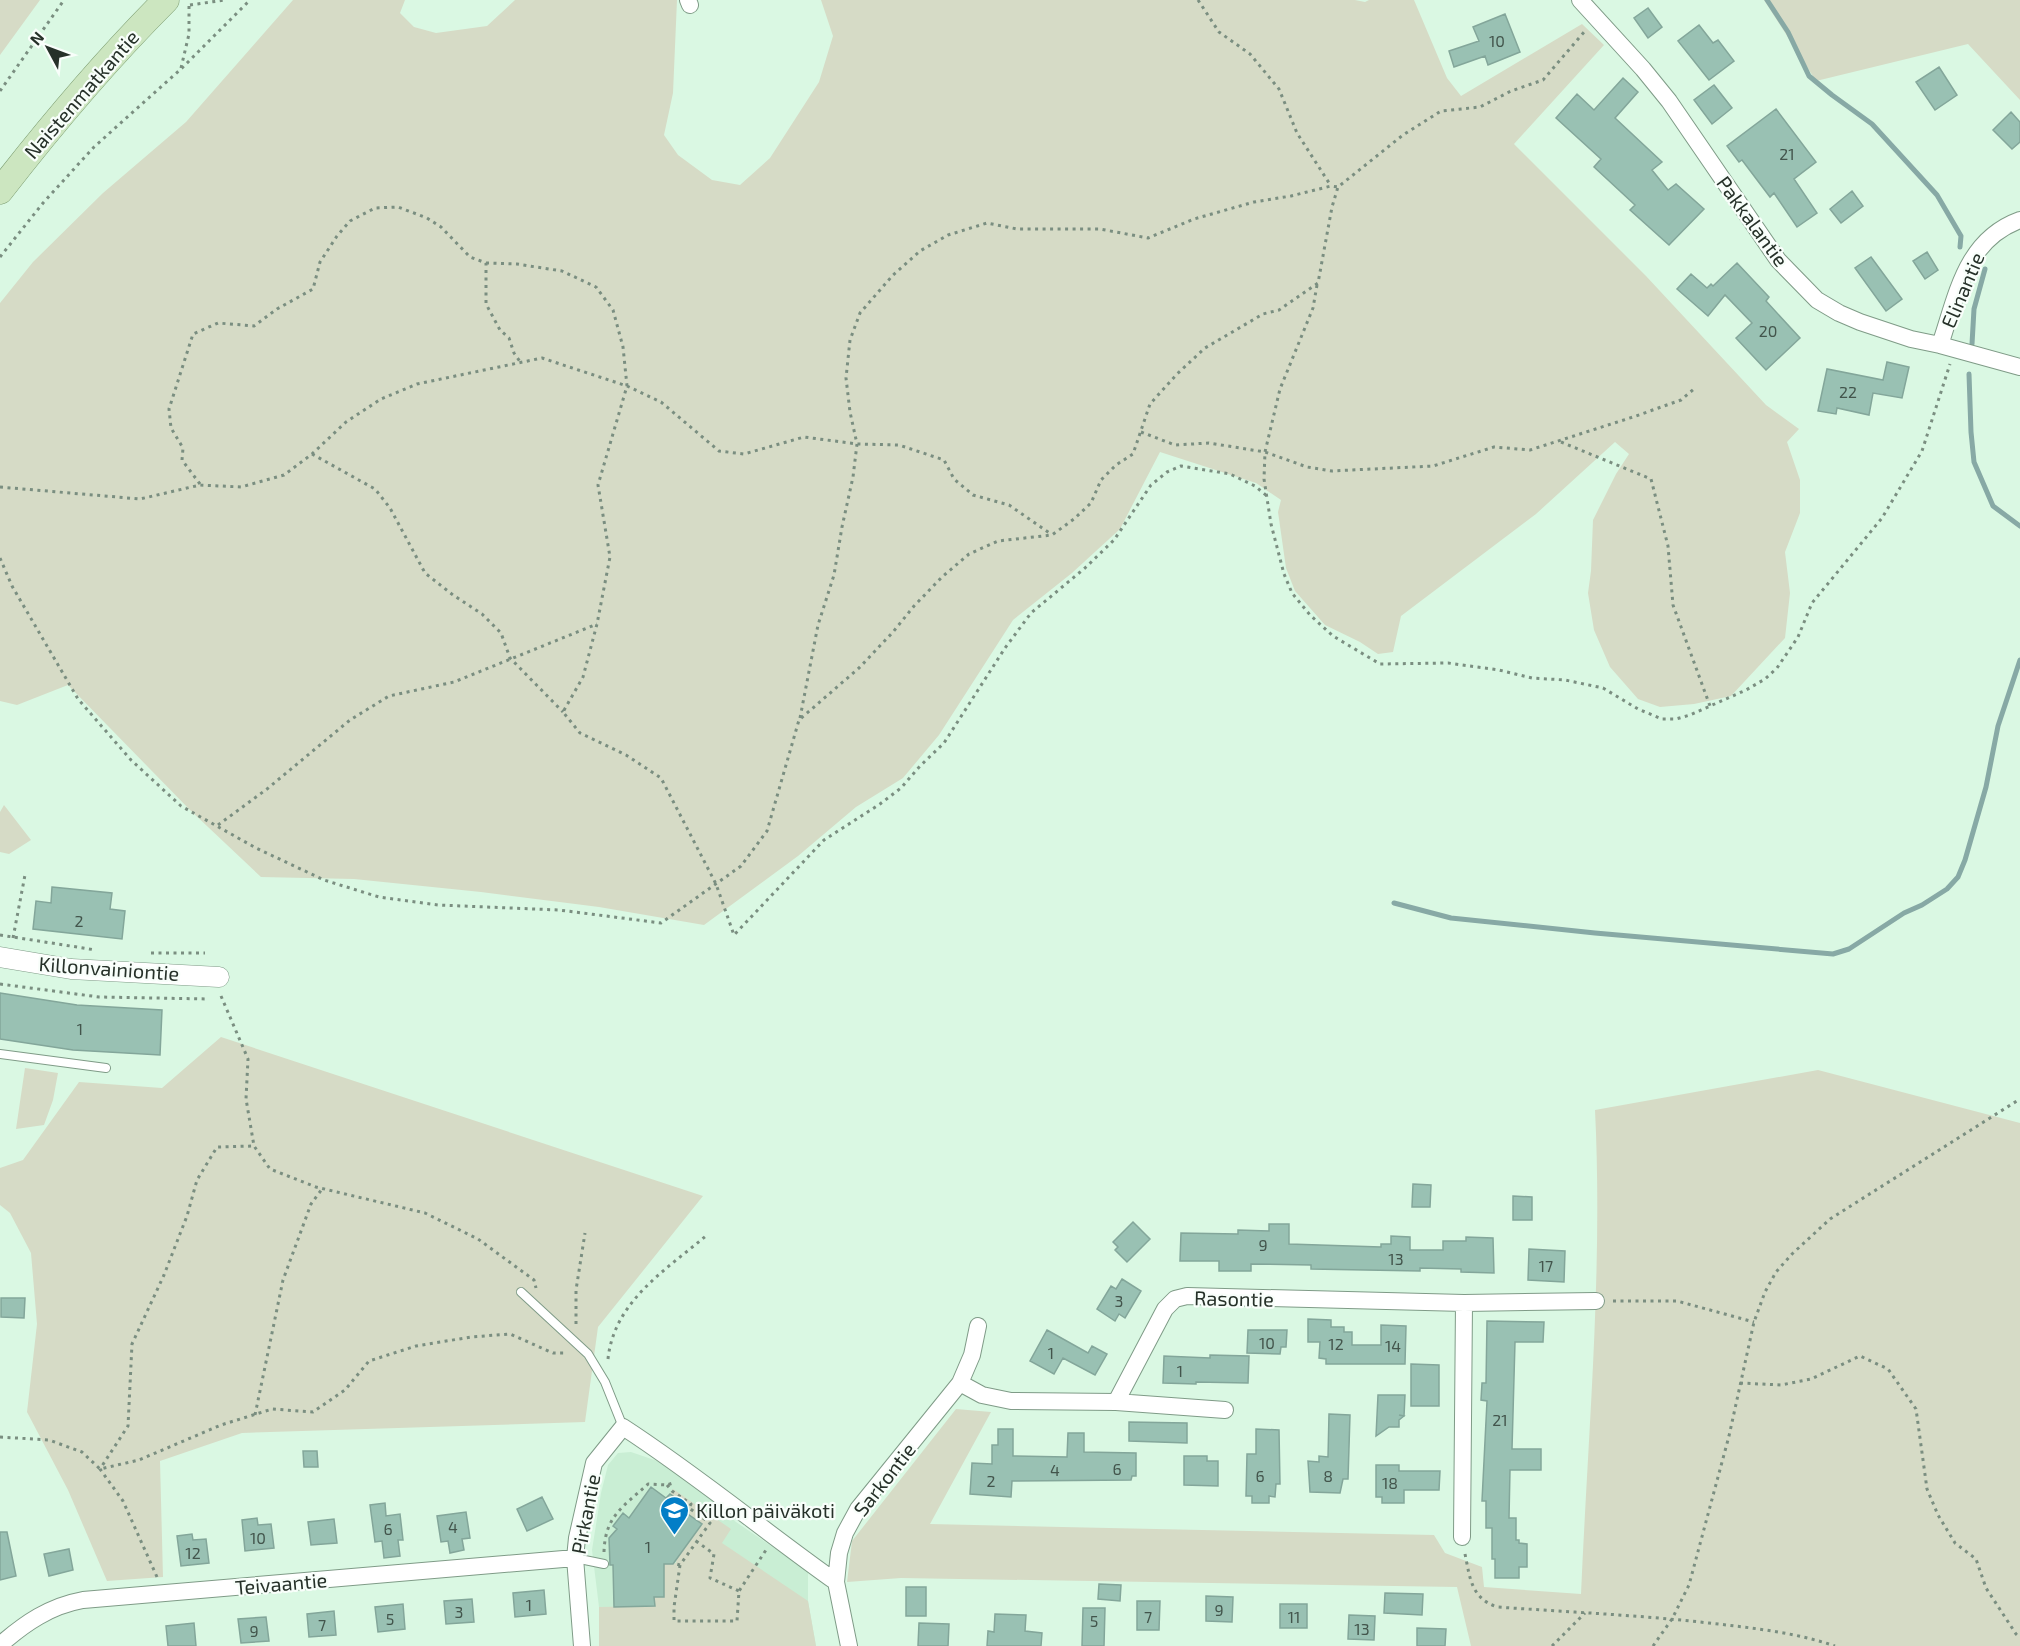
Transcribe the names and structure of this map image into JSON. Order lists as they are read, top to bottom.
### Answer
{
  "streets": {
    "main road": ["Naistenmatkantie"],
    "street": [
      "Pakkalantie",
      "Elinantie",
      "Killonvainiontie",
      "Rasontie",
      "Sarkontie",
      "Pirkantie",
      "Teivaantie"
    ]
  },
  "crossings": [
    ["Pakkalantie", "Elinantie"],
    ["Pirkantie", "Teivaantie"]
  ],
  "places": {
    "school or university": ["Killon päiväkoti"]
  },
  "house_numbers": [
    "10",
    "21",
    "20",
    "22",
    "2",
    "1",
    "9",
    "13",
    "17",
    "3",
    "10",
    "12",
    "14",
    "1",
    "1",
    "21",
    "6",
    "4",
    "6",
    "8",
    "2",
    "18",
    "4",
    "6",
    "10",
    "1",
    "12",
    "1",
    "9",
    "3",
    "7",
    "11",
    "5",
    "5",
    "7",
    "13",
    "9"
  ],
  "north": "top left"
}
